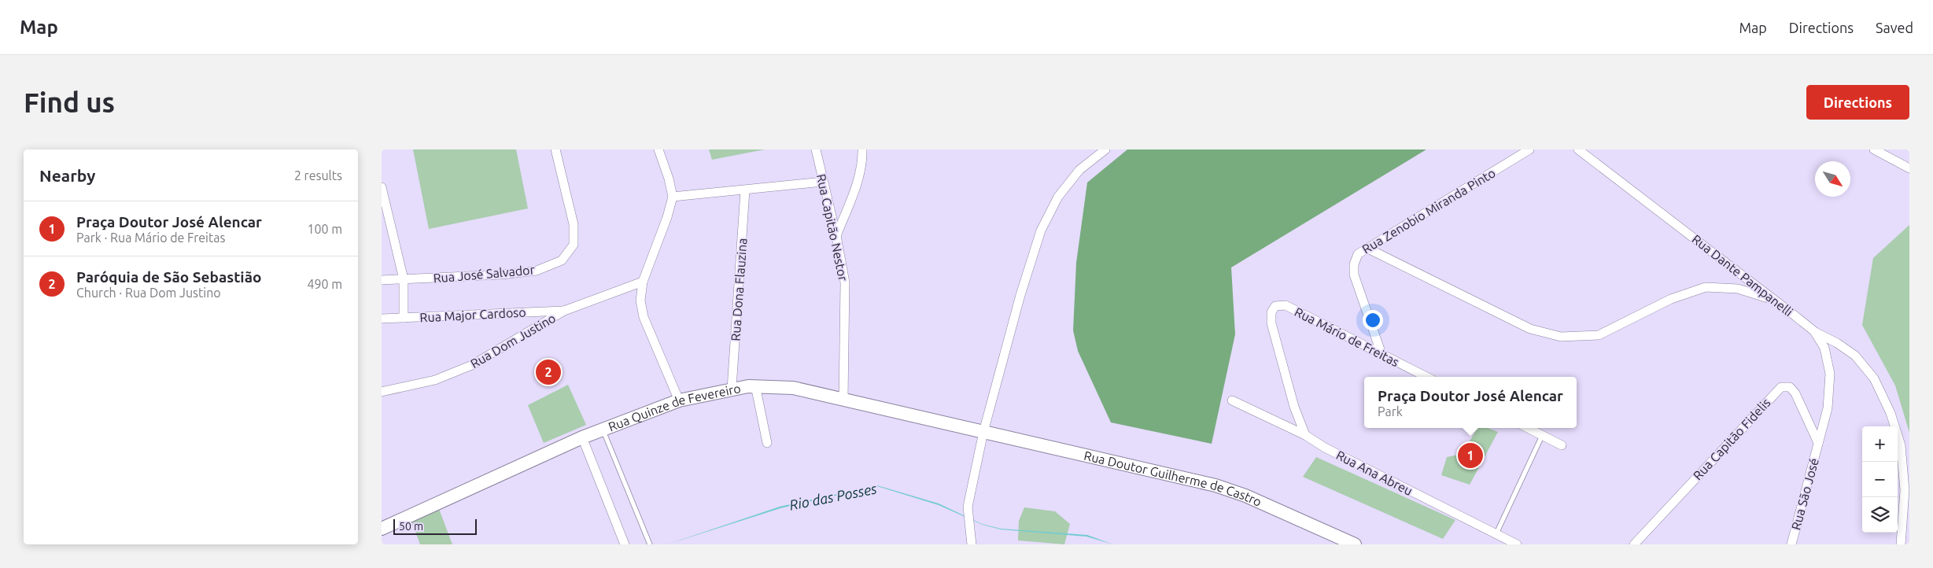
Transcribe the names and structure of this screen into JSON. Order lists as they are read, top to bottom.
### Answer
{
  "streets": {
    "main road": ["Rua Quinze de Fevereiro", "Rua Doutor Guilherme de Castro"],
    "street": [
      "Rua Zenobio Miranda Pinto",
      "Rua Capitão Nestor",
      "Rua José Salvador",
      "Rua Dante Pampanelli",
      "Rua Dona Flauzina",
      "Rua Major Cardoso",
      "Rua Mário de Freitas",
      "Rua Dom Justino",
      "Rua Capitão Fidelis",
      "Rua Ana Abreu",
      "Rua São José"
    ]
  },
  "crossings": [
    ["Rua Zenobio Miranda Pinto", "Rua Mário de Freitas"],
    ["Rua Capitão Nestor", "Rua Quinze de Fevereiro"],
    ["Rua Dante Pampanelli", "Rua Capitão Fidelis"],
    ["Rua Dante Pampanelli", "Rua São José"],
    ["Rua Dona Flauzina", "Rua Quinze de Fevereiro"],
    ["Rua Major Cardoso", "Rua Dom Justino"],
    ["Rua Mário de Freitas", "Rua Ana Abreu"],
    ["Rua Quinze de Fevereiro", "Rua Doutor Guilherme de Castro"],
    ["Rua Capitão Fidelis", "Rua São José"]
  ],
  "water": ["Rio das Posses"],
  "scale_bar": "50 m",
  "north": "bottom right",
  "page": {
    "header": "Map",
    "nav": ["Map", "Directions", "Saved"],
    "buttons": "Directions",
    "title": "Find us",
    "heading": ["Nearby", "2 results"],
    "list": [
      {
        "mark": "1",
        "name": "Praça Doutor José Alencar",
        "note": "Park · Rua Mário de Freitas",
        "value": "100 m"
      },
      {
        "mark": "2",
        "name": "Paróquia de São Sebastião",
        "note": "Church · Rua Dom Justino",
        "value": "490 m"
      }
    ],
    "pins": ["2", "1"],
    "popup": ["Praça Doutor José Alencar", "Park"],
    "map_buttons": ["+", "−"],
    "scale": "50 m"
  }
}
